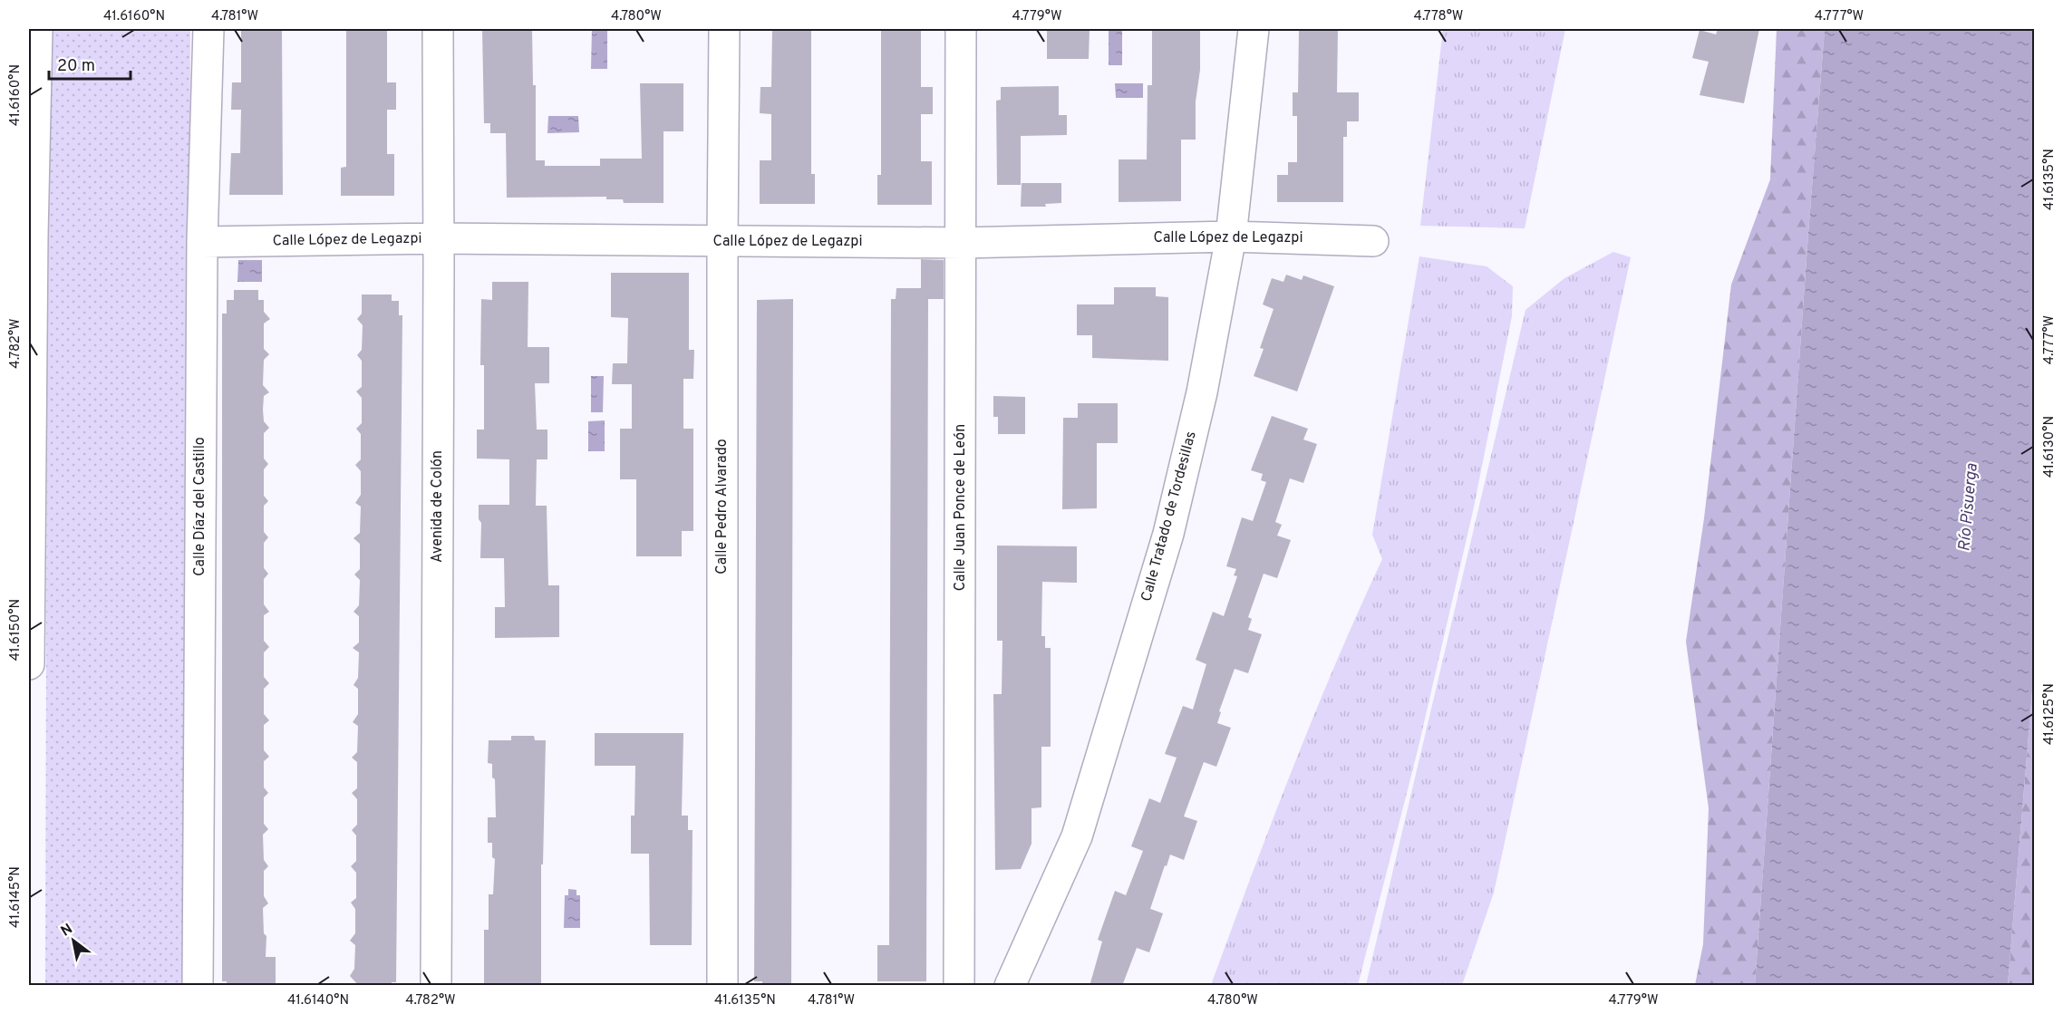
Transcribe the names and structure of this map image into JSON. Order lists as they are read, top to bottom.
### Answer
{
  "streets": {
    "street": [
      "Calle López de Legazpi",
      "Calle Díaz del Castillo",
      "Avenida de Colón",
      "Calle Pedro Alvarado",
      "Calle Juan Ponce de León",
      "Calle Tratado de Tordesillas"
    ]
  },
  "crossings": [
    ["Calle López de Legazpi", "Calle Díaz del Castillo"],
    ["Calle López de Legazpi", "Avenida de Colón"],
    ["Calle López de Legazpi", "Calle Pedro Alvarado"],
    ["Calle López de Legazpi", "Calle Juan Ponce de León"],
    ["Calle López de Legazpi", "Calle Tratado de Tordesillas"]
  ],
  "water": ["Río Pisuerga"],
  "scale_bar": "20 m",
  "north": "top left",
  "coordinates": [
    "41.6160°N",
    "4.781°W",
    "4.780°W",
    "4.779°W",
    "4.778°W",
    "4.777°W",
    "41.6135°N",
    "4.782°W",
    "41.6130°N",
    "41.6150°N",
    "41.6125°N",
    "41.6145°N",
    "41.6140°N"
  ]
}
